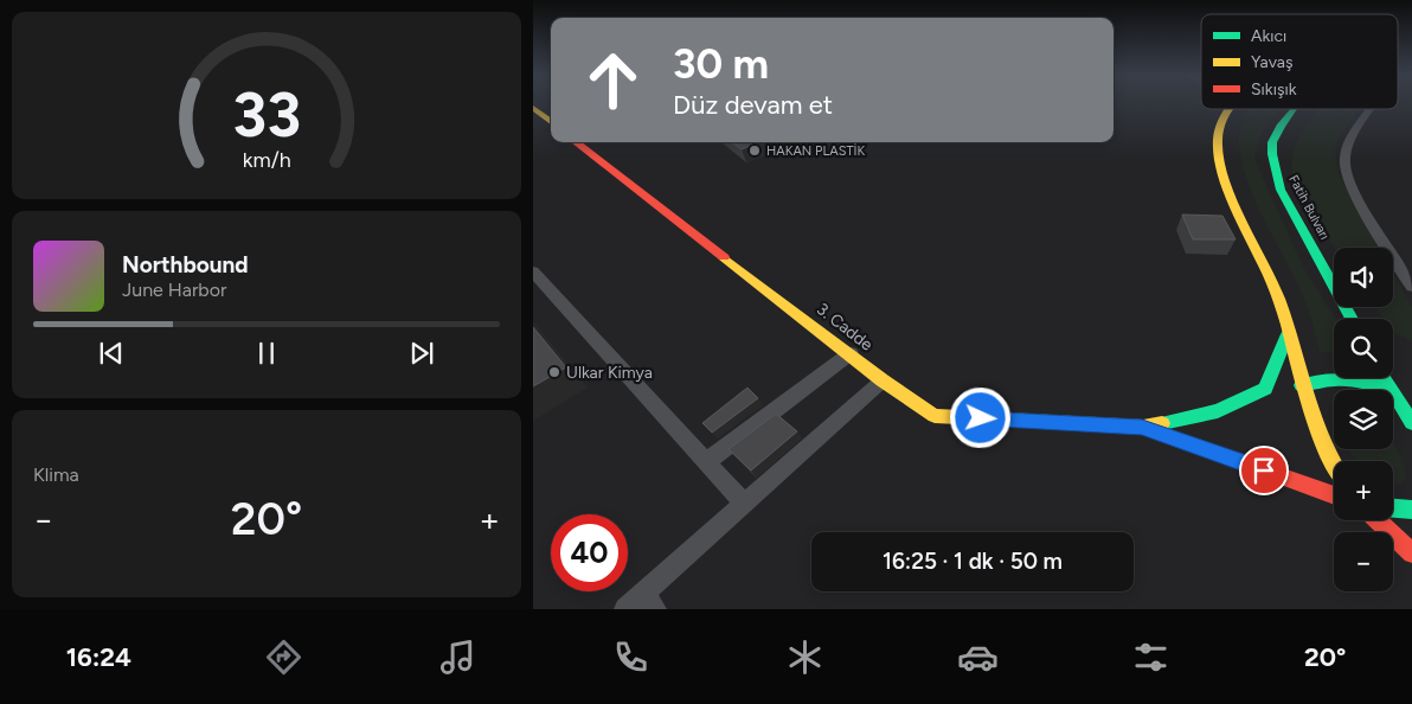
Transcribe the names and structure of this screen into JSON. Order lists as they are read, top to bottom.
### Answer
{
  "streets": {
    "main road": ["Fatih Bulvarı", "3. Cadde"]
  },
  "places": ["HAKAN PLASTİK", "Ulkar Kimya"],
  "legend": ["Akıcı", "Yavaş", "Sıkışık"],
  "page": {
    "turn": ["30 m", "Düz devam et"],
    "song": ["Northbound", "June Harbor"],
    "map_buttons": ["+", "−"],
    "tile": "Klima",
    "heat": ["−", "20°", "+"],
    "limit": "40",
    "trip": "16:25 · 1 dk · 50 m",
    "tabs": ["16:24", "20°"],
    "gauge": ["33", "km/h"]
  }
}
